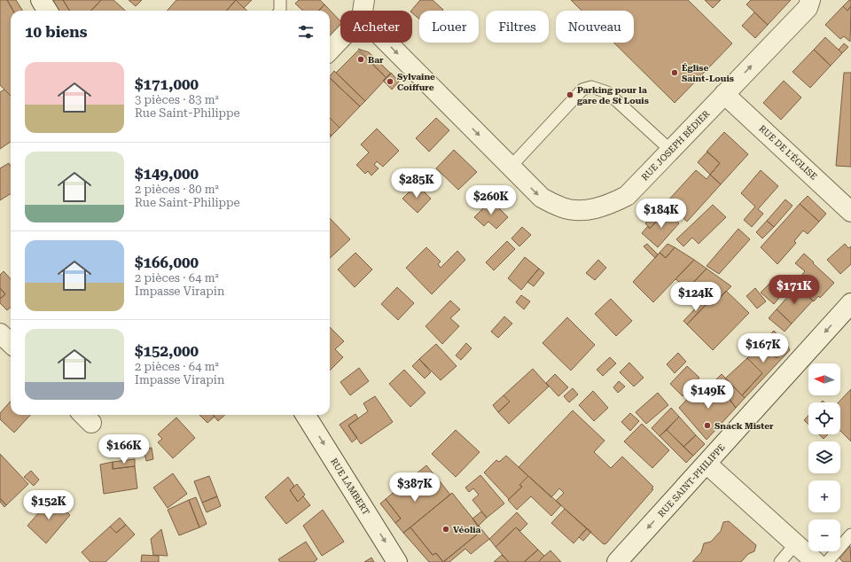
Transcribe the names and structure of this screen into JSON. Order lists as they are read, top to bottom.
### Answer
{
  "streets": {
    "street": [
      "RUE JOSEPH BÉDIER",
      "RUE DE L'ÉGLISE",
      "RUE SAINT-PHILIPPE",
      "RUE LAMBERT"
    ]
  },
  "crossings": [
    ["RUE JOSEPH BÉDIER", "RUE DE L'ÉGLISE"]
  ],
  "one_way": ["RUE SAINT-PHILIPPE", "RUE LAMBERT"],
  "places": [
    "Bar",
    "Église Saint-Louis",
    "Sylvaine Coiffure",
    "Parking pour la gare de St Louis",
    "Snack Mister",
    "Véolia"
  ],
  "north": "left",
  "page": {
    "chip": [
      "Acheter",
      "Louer",
      "Filtres",
      "Nouveau"
    ],
    "heading": "10 biens",
    "list": [
      {
        "name": "$171,000",
        "note": "3 pièces · 83 m² · Rue Saint-Philippe"
      },
      {
        "name": "$149,000",
        "note": "2 pièces · 80 m² · Rue Saint-Philippe"
      },
      {
        "name": "$166,000",
        "note": "2 pièces · 64 m² · Impasse Virapin"
      },
      {
        "name": "$152,000",
        "note": "2 pièces · 64 m² · Impasse Virapin"
      }
    ],
    "price": [
      "$285K",
      "$260K",
      "$184K",
      "$171K",
      "$124K",
      "$167K",
      "$149K",
      "$166K",
      "$387K",
      "$152K"
    ],
    "map_buttons": ["+", "−"]
  }
}
